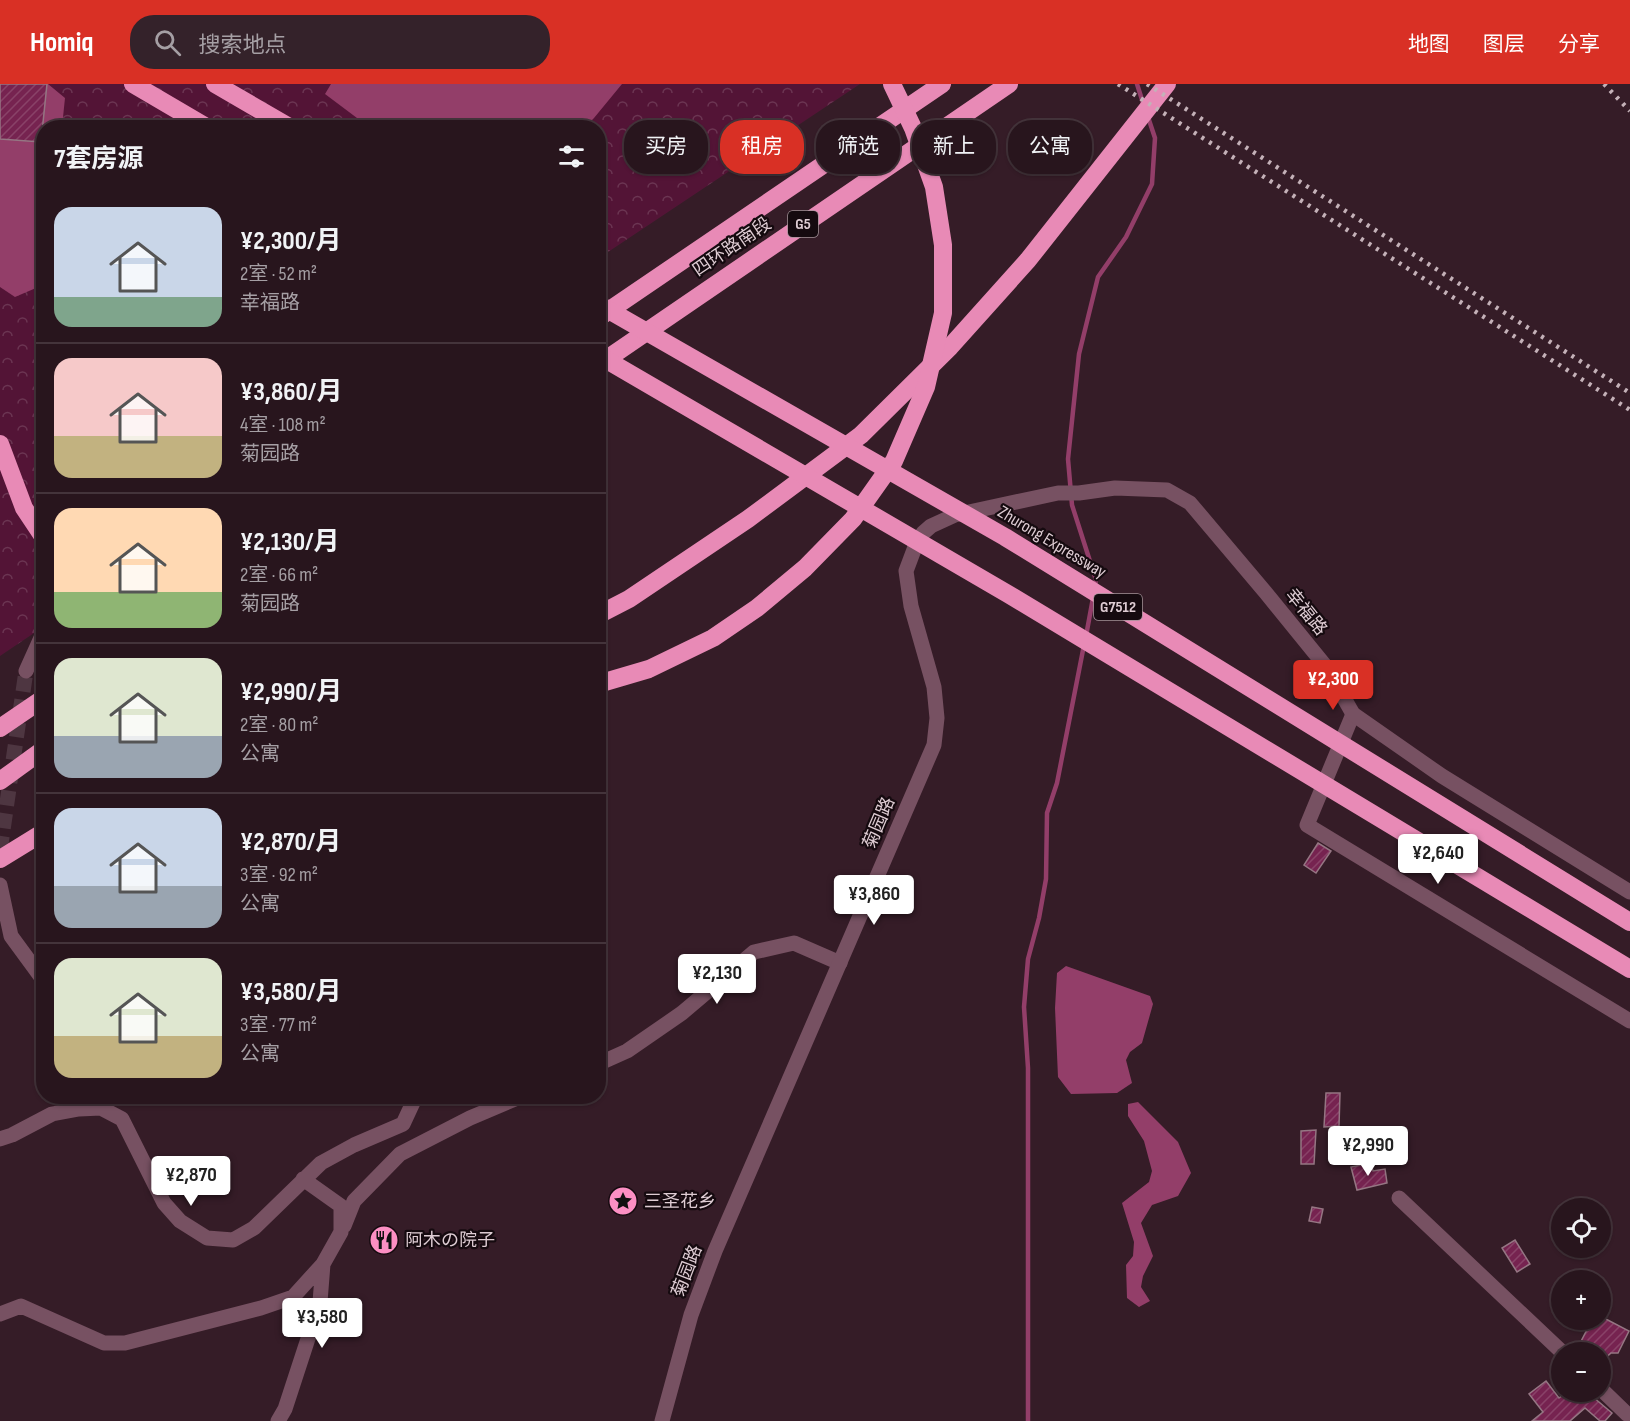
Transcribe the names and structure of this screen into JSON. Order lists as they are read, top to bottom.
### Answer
{
  "streets": {
    "highway": [
      "G5",
      "四环路南段",
      "Zhurong Expressway",
      "G7512"
    ],
    "street": ["幸福路", "菊园路"]
  },
  "crossings": [
    ["幸福路", "菊园路"]
  ],
  "places": {
    "place": ["三圣花乡"],
    "restaurant": ["阿木の院子"]
  },
  "page": {
    "header": "Homiq",
    "search": "搜索地点",
    "nav": ["地图", "图层", "分享"],
    "chip": [
      "买房",
      "租房",
      "筛选",
      "新上",
      "公寓"
    ],
    "heading": "7套房源",
    "list": [
      {
        "name": "¥2,300/月",
        "note": "2室 · 52 m² · 幸福路"
      },
      {
        "name": "¥3,860/月",
        "note": "4室 · 108 m² · 菊园路"
      },
      {
        "name": "¥2,130/月",
        "note": "2室 · 66 m² · 菊园路"
      },
      {
        "name": "¥2,990/月",
        "note": "2室 · 80 m² · 公寓"
      },
      {
        "name": "¥2,870/月",
        "note": "3室 · 92 m² · 公寓"
      },
      {
        "name": "¥3,580/月",
        "note": "3室 · 77 m² · 公寓"
      }
    ],
    "price": [
      "¥2,300",
      "¥2,640",
      "¥3,860",
      "¥2,130",
      "¥2,990",
      "¥2,870",
      "¥3,580"
    ],
    "map_buttons": ["+", "−"]
  }
}
